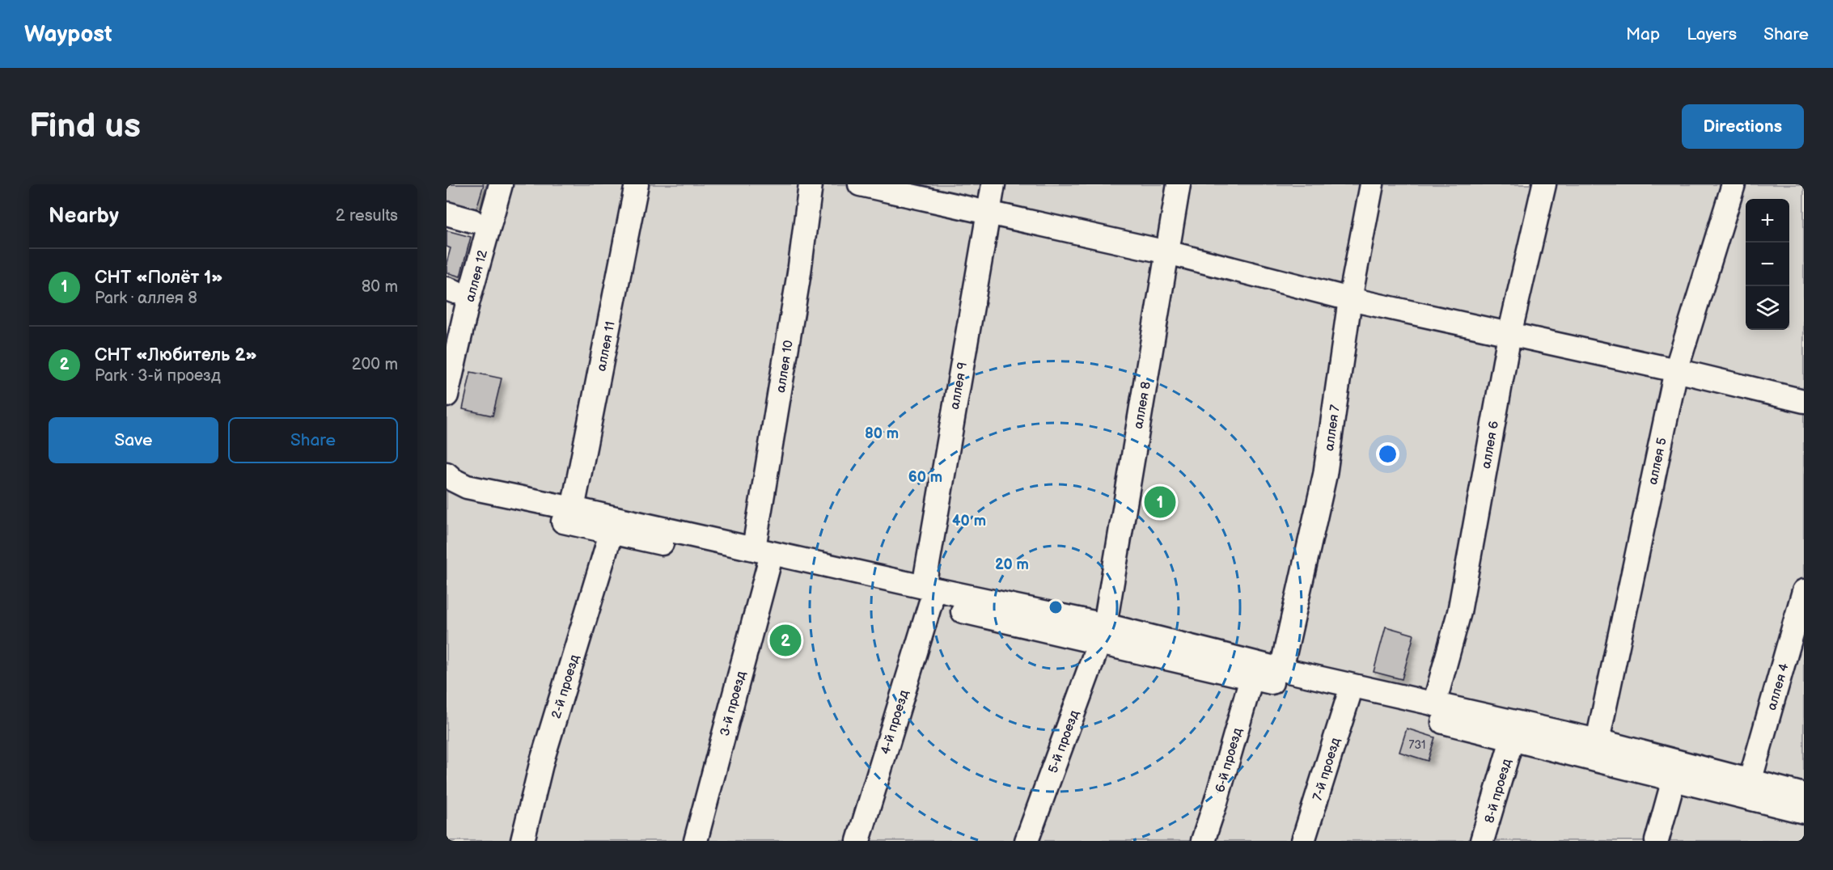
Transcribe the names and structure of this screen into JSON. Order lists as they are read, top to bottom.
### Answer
{
  "streets": {
    "street": [
      "аллея 12",
      "аллея 11",
      "аллея 10",
      "аллея 9",
      "аллея 8",
      "аллея 7",
      "аллея 6",
      "аллея 5",
      "2-й проезд",
      "аллея 4",
      "3-й проезд",
      "4-й проезд",
      "5-й проезд",
      "6-й проезд",
      "7-й проезд",
      "8-й проезд"
    ]
  },
  "crossings": [
    ["аллея 9", "4-й проезд"],
    ["аллея 8", "5-й проезд"]
  ],
  "house_numbers": ["731"],
  "page": {
    "header": "Waypost",
    "nav": ["Map", "Layers", "Share"],
    "buttons": [
      "Directions",
      ["Save", "Share"]
    ],
    "title": "Find us",
    "heading": ["Nearby", "2 results"],
    "map_buttons": ["+", "−"],
    "list": [
      {
        "mark": "1",
        "name": "СНТ «Полёт 1»",
        "note": "Park · аллея 8",
        "value": "80 m"
      },
      {
        "mark": "2",
        "name": "СНТ «Любитель 2»",
        "note": "Park · 3-й проезд",
        "value": "200 m"
      }
    ],
    "pins": ["1", "2"]
  },
  "rings": [
    "80 m",
    "60 m",
    "40 m",
    "20 m"
  ]
}
